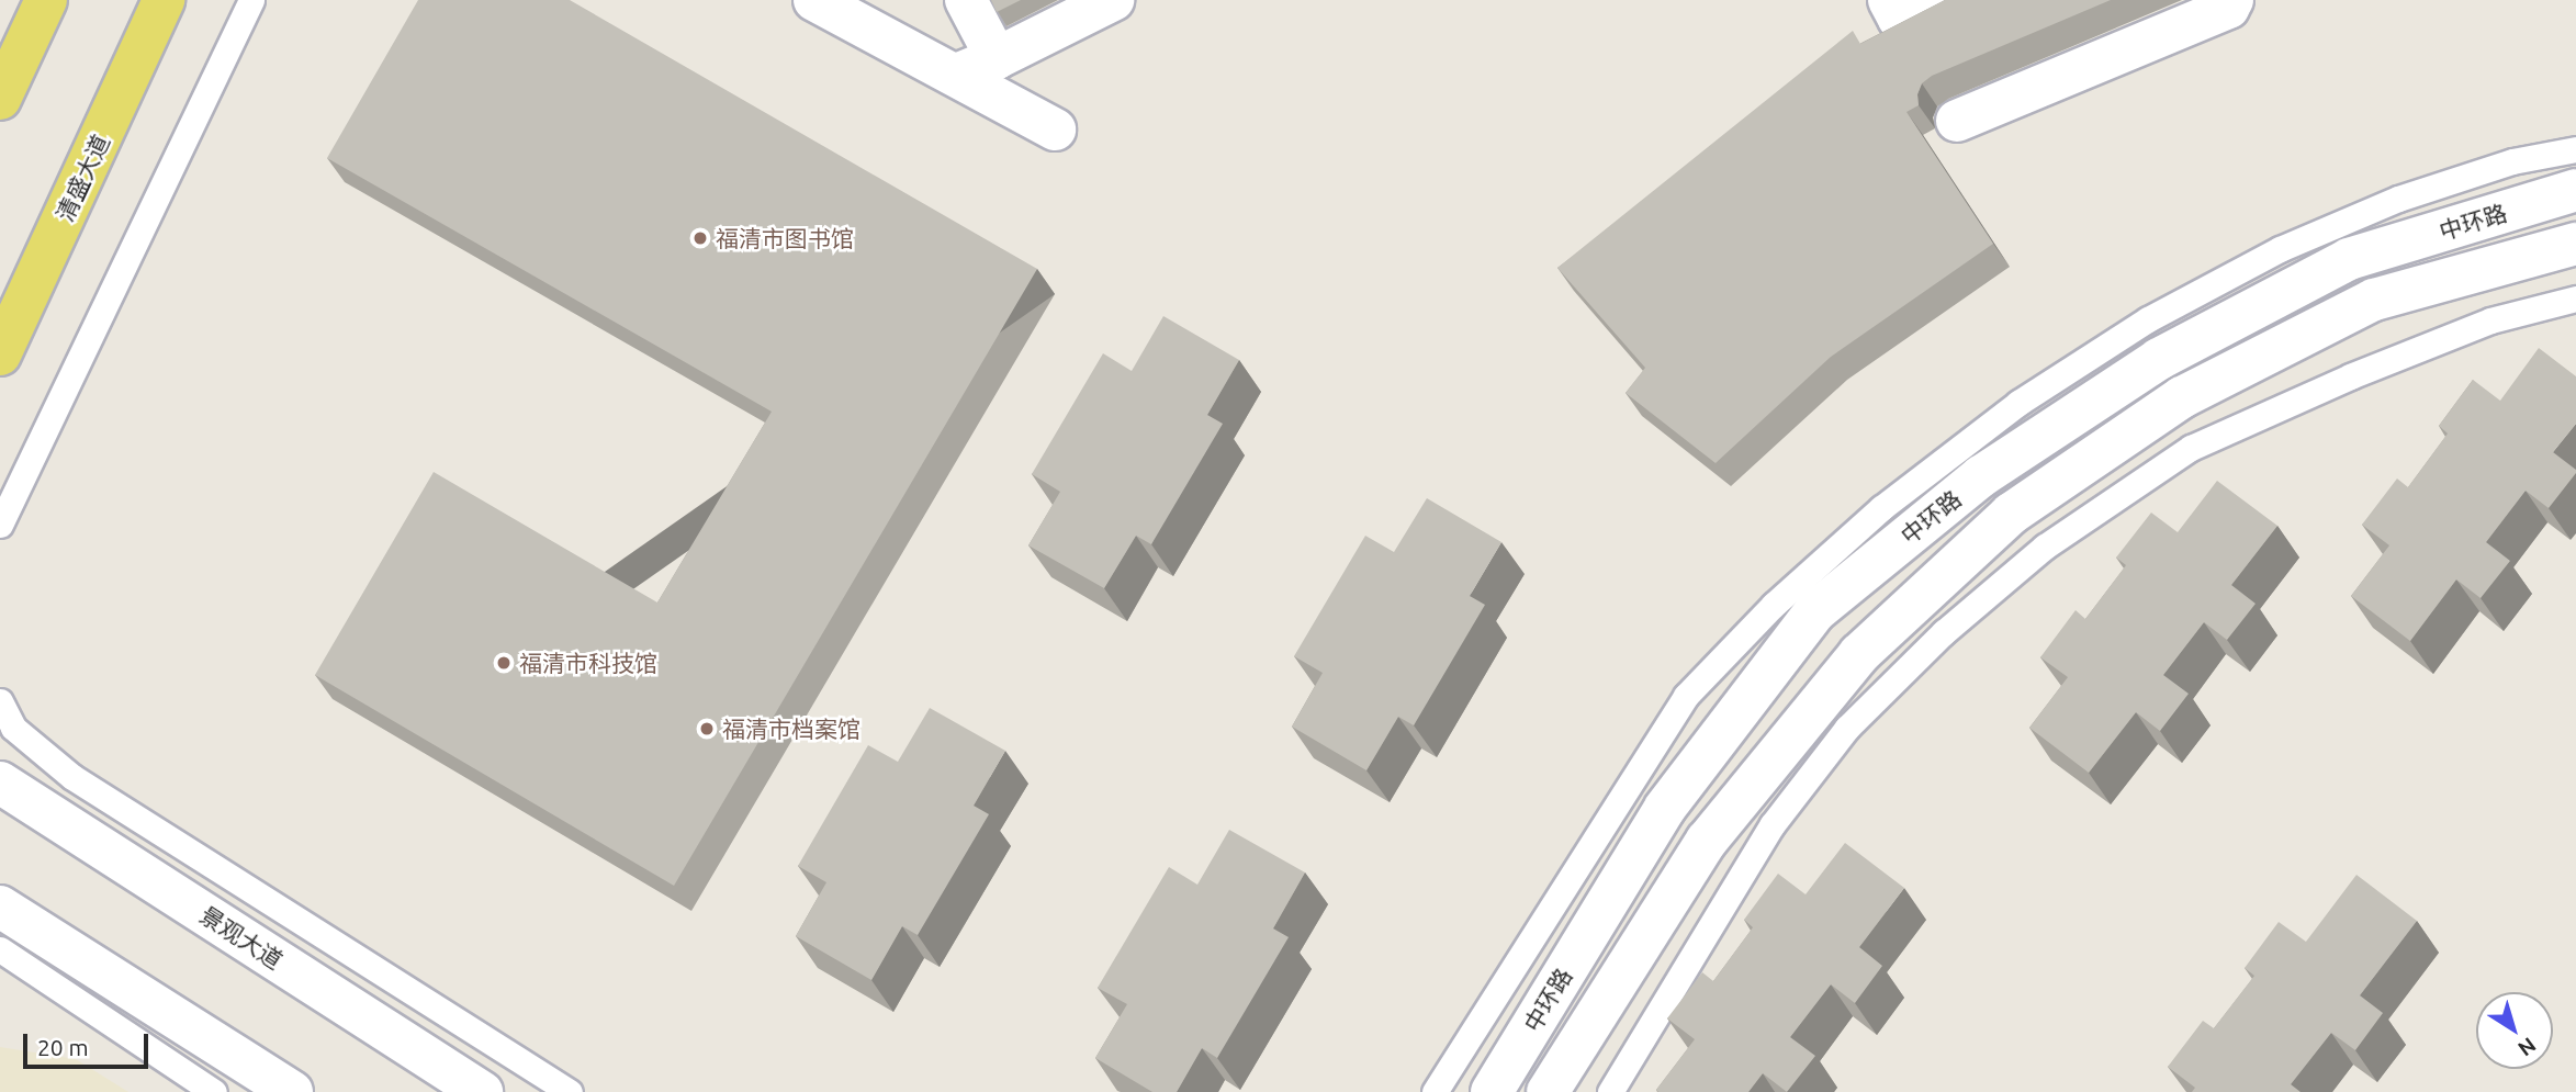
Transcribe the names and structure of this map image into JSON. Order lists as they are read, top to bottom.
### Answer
{
  "streets": {
    "main road": ["清盛大道"],
    "street": ["中环路", "景观大道"]
  },
  "places": ["福清市图书馆", "福清市科技馆", "福清市档案馆"],
  "scale_bar": "20 m",
  "north": "bottom right"
}
